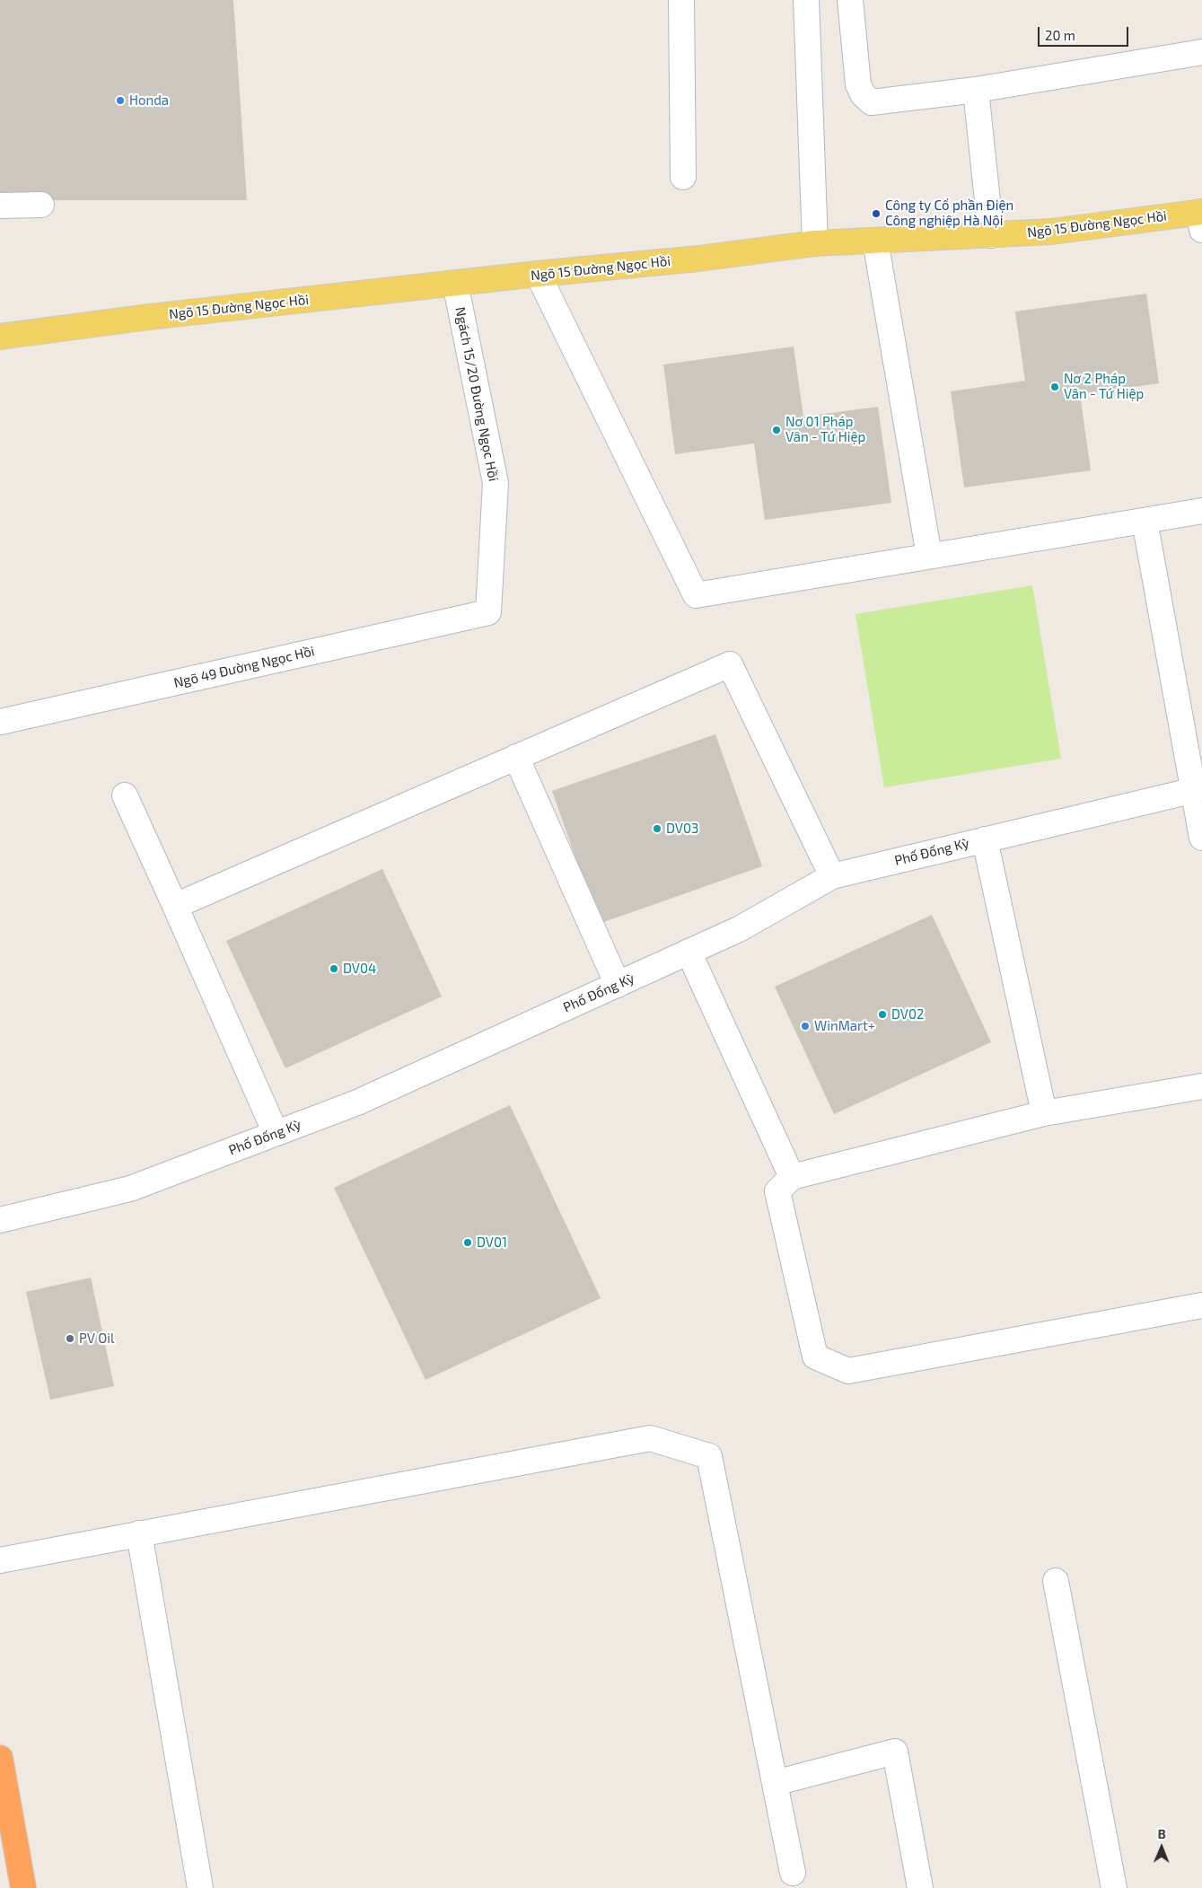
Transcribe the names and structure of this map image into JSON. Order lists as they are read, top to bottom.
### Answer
{
  "streets": {
    "main road": ["Ngõ 15 Đường Ngọc Hồi"],
    "street": ["Ngách 15/20 Đường Ngọc Hồi", "Ngõ 49 Đường Ngọc Hồi", "Phố Đống Kỳ"]
  },
  "crossings": [
    ["Ngõ 15 Đường Ngọc Hồi", "Ngách 15/20 Đường Ngọc Hồi"],
    ["Ngách 15/20 Đường Ngọc Hồi", "Ngõ 49 Đường Ngọc Hồi"]
  ],
  "places": [
    "Honda",
    "Công ty Cổ phần Điện Công nghiệp Hà Nội",
    "Nơ 2 Pháp Vân - Tứ Hiệp",
    "Nơ 01 Pháp Vân - Tứ Hiệp",
    "DV03",
    "DV04",
    "DV02",
    "WinMart+",
    "DV01",
    "PV Oil"
  ],
  "scale_bar": "20 m",
  "north": "top"
}
